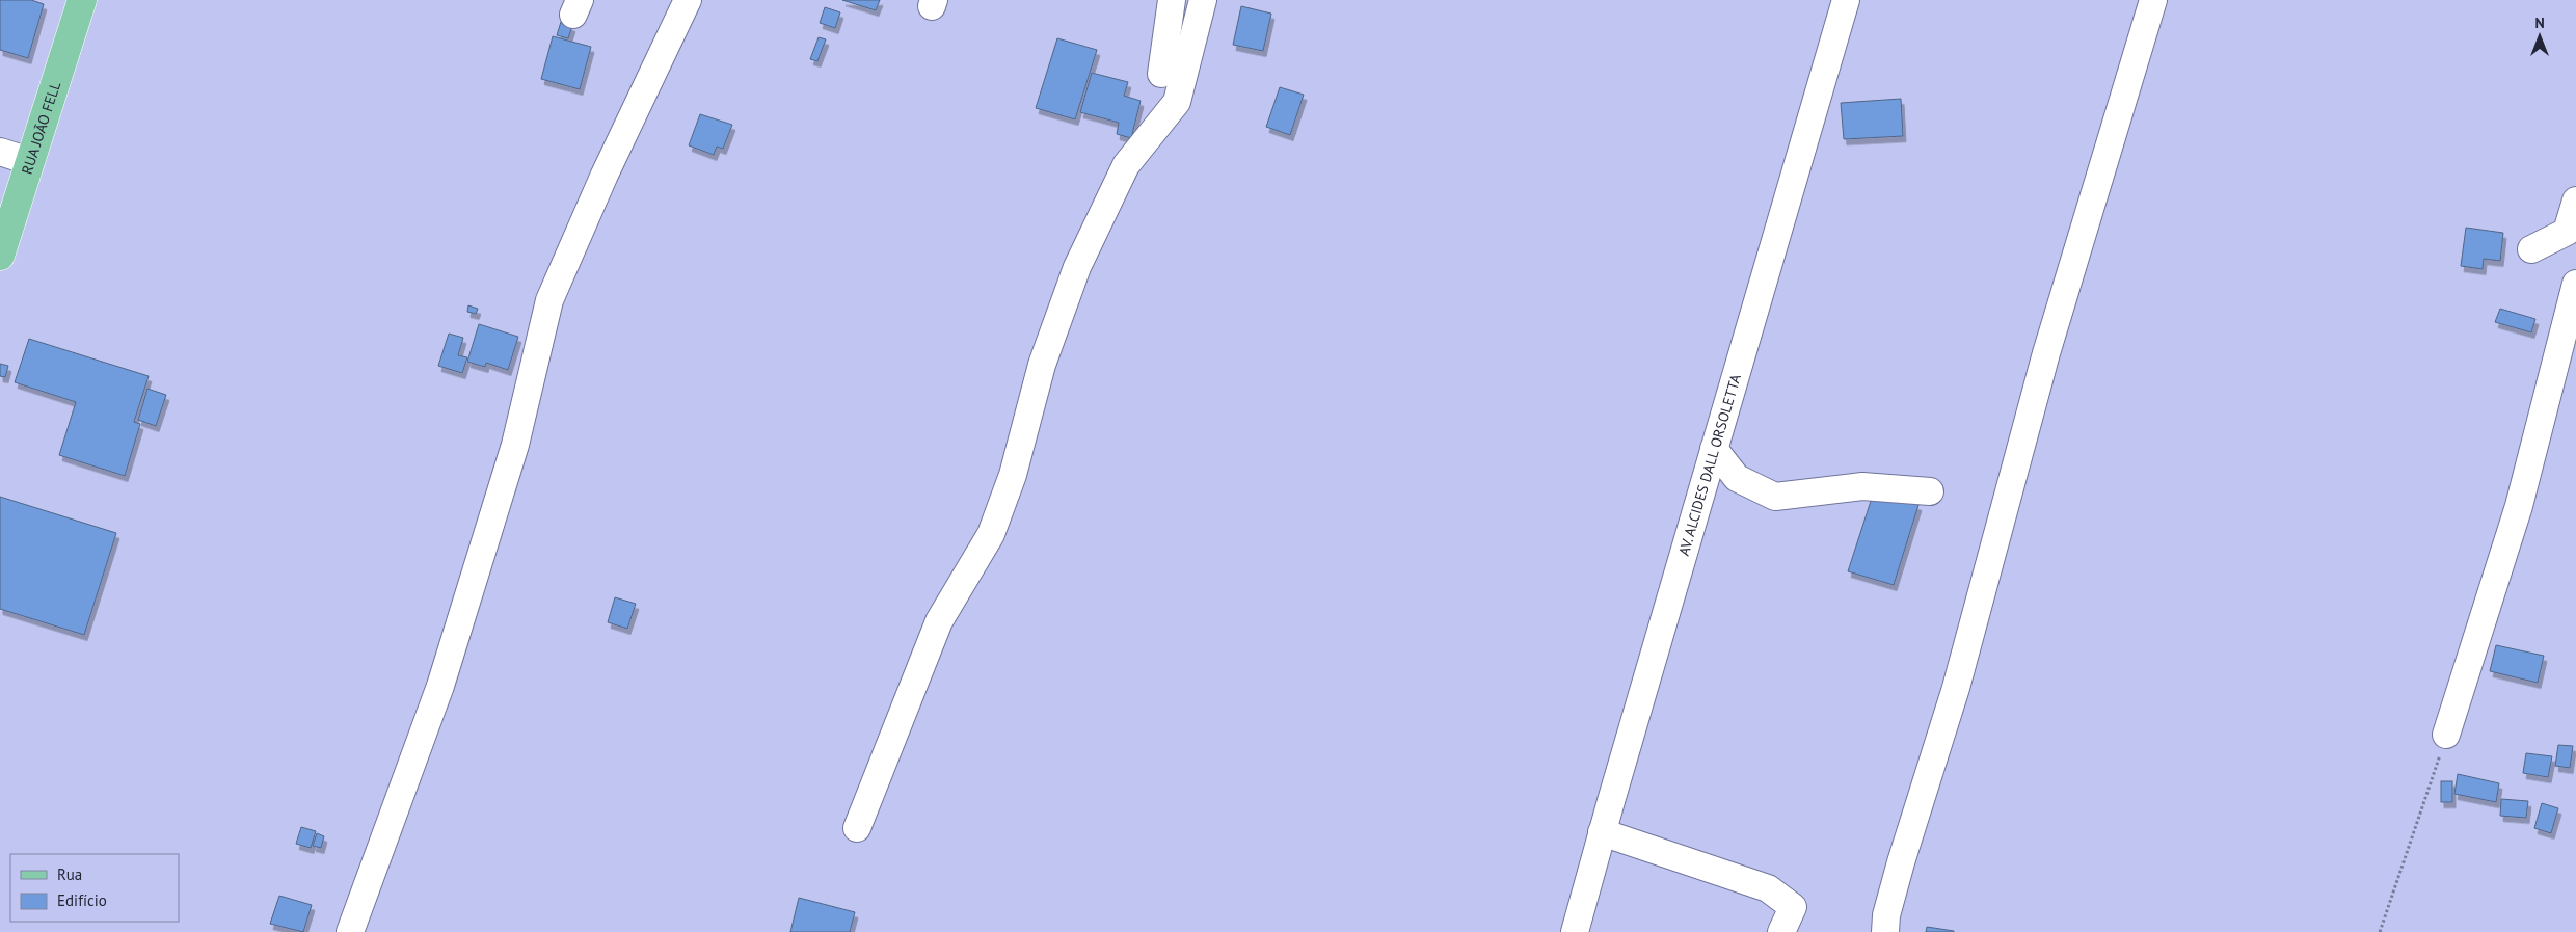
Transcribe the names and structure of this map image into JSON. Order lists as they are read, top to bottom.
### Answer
{
  "streets": {
    "main road": ["RUA JOÃO FELL"],
    "street": ["AV. ALCIDES DALL ORSOLETTA"]
  },
  "legend": ["Rua", "Edifício"],
  "north": "top"
}
